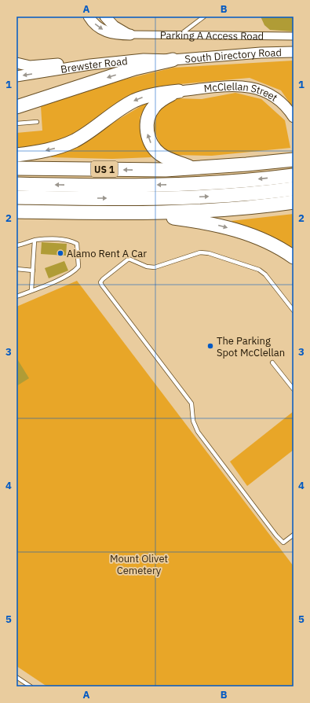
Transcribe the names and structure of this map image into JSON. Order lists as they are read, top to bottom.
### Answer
{
  "streets": {
    "highway": ["US 1"],
    "street": [
      "Parking A Access Road",
      "South Directory Road",
      "Brewster Road",
      "McClellan Street"
    ]
  },
  "crossings": [
    ["South Directory Road", "Brewster Road"]
  ],
  "parks": ["Mount Olivet Cemetery"],
  "places": ["Alamo Rent A Car", "The Parking Spot McClellan"],
  "grid": {
    "columns": ["A", "B"],
    "rows": [
      "1",
      "2",
      "3",
      "4",
      "5"
    ]
  }
}
